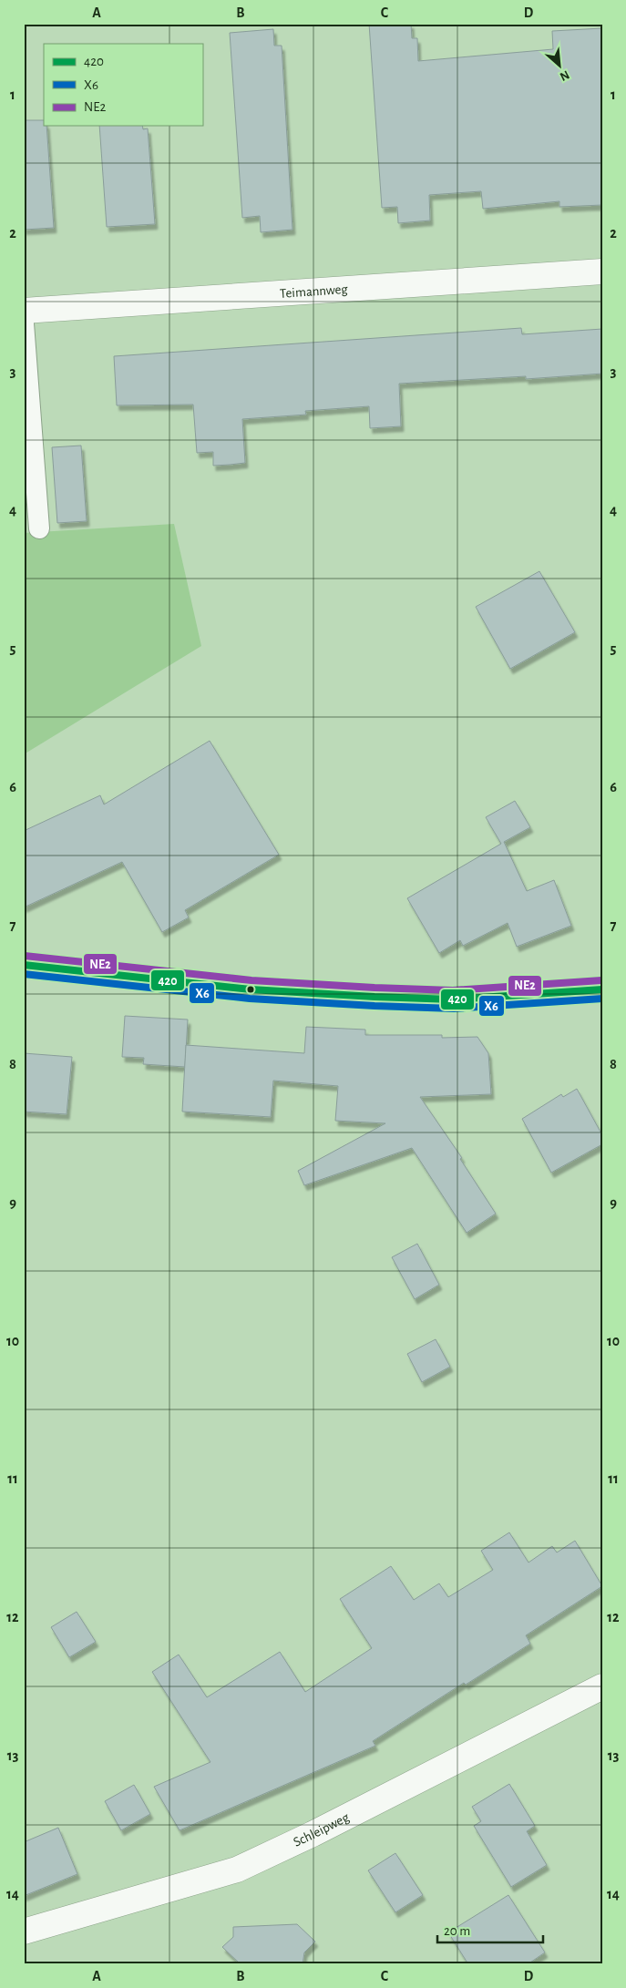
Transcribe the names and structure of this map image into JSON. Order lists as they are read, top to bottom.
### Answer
{
  "streets": {
    "street": ["Teimannweg", "Schleipweg"]
  },
  "lines": ["transit line NE2", "transit line 420", "transit line X6"],
  "legend": ["420", "X6", "NE2"],
  "scale_bar": "20 m",
  "north": "bottom right",
  "grid": {
    "columns": [
      "A",
      "B",
      "C",
      "D"
    ],
    "rows": [
      "1",
      "2",
      "3",
      "4",
      "5",
      "6",
      "7",
      "8",
      "9",
      "10",
      "11",
      "12",
      "13",
      "14"
    ]
  }
}
